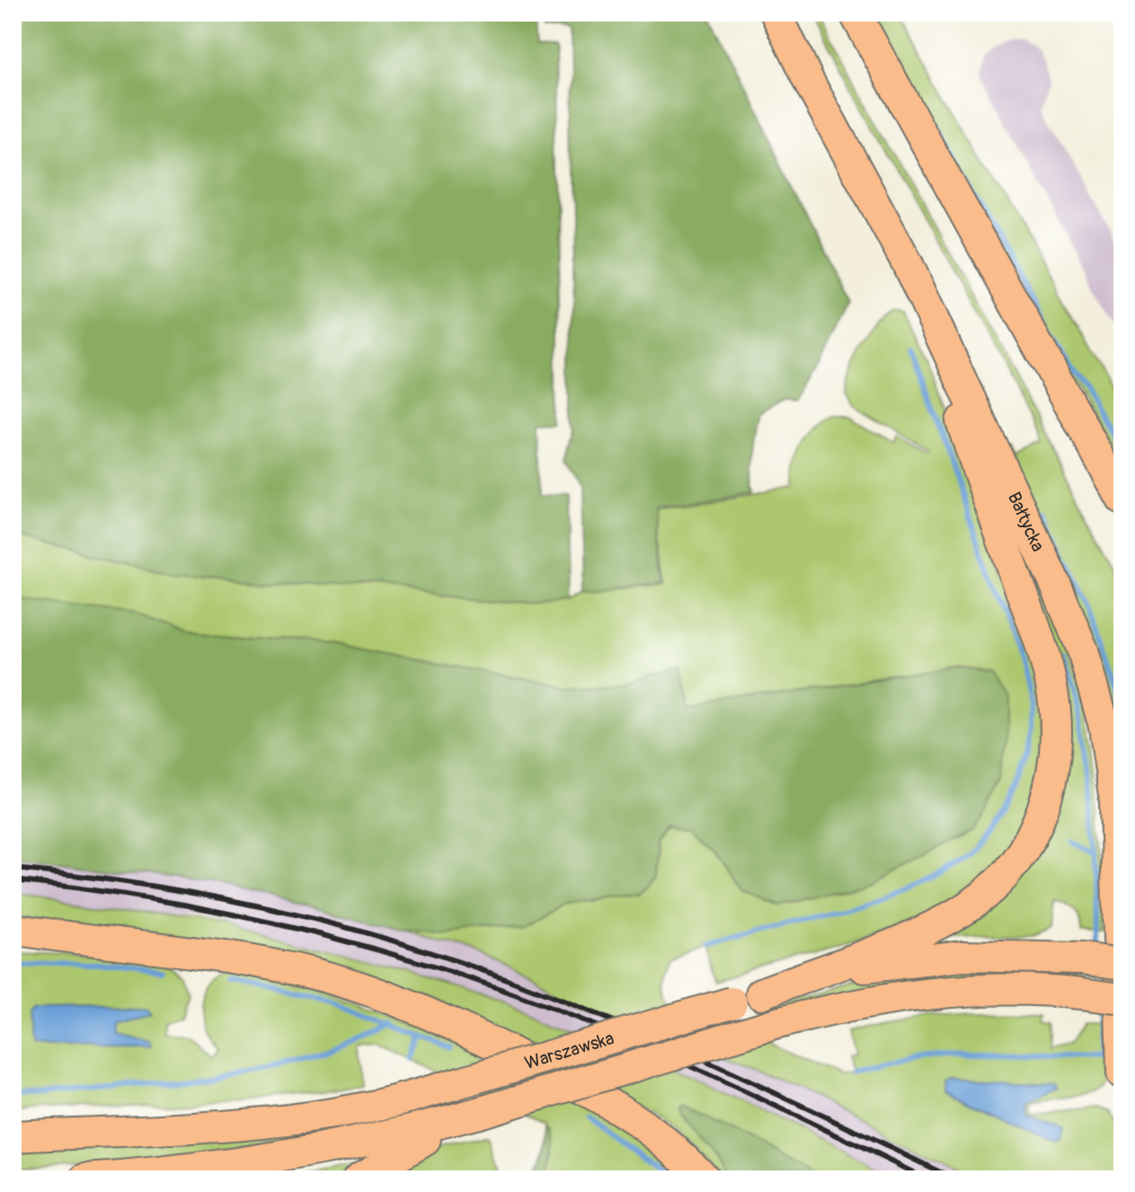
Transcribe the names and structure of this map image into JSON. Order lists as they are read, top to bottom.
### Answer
{
  "streets": {
    "main road": ["Bałtycka", "Warszawska"]
  }
}
